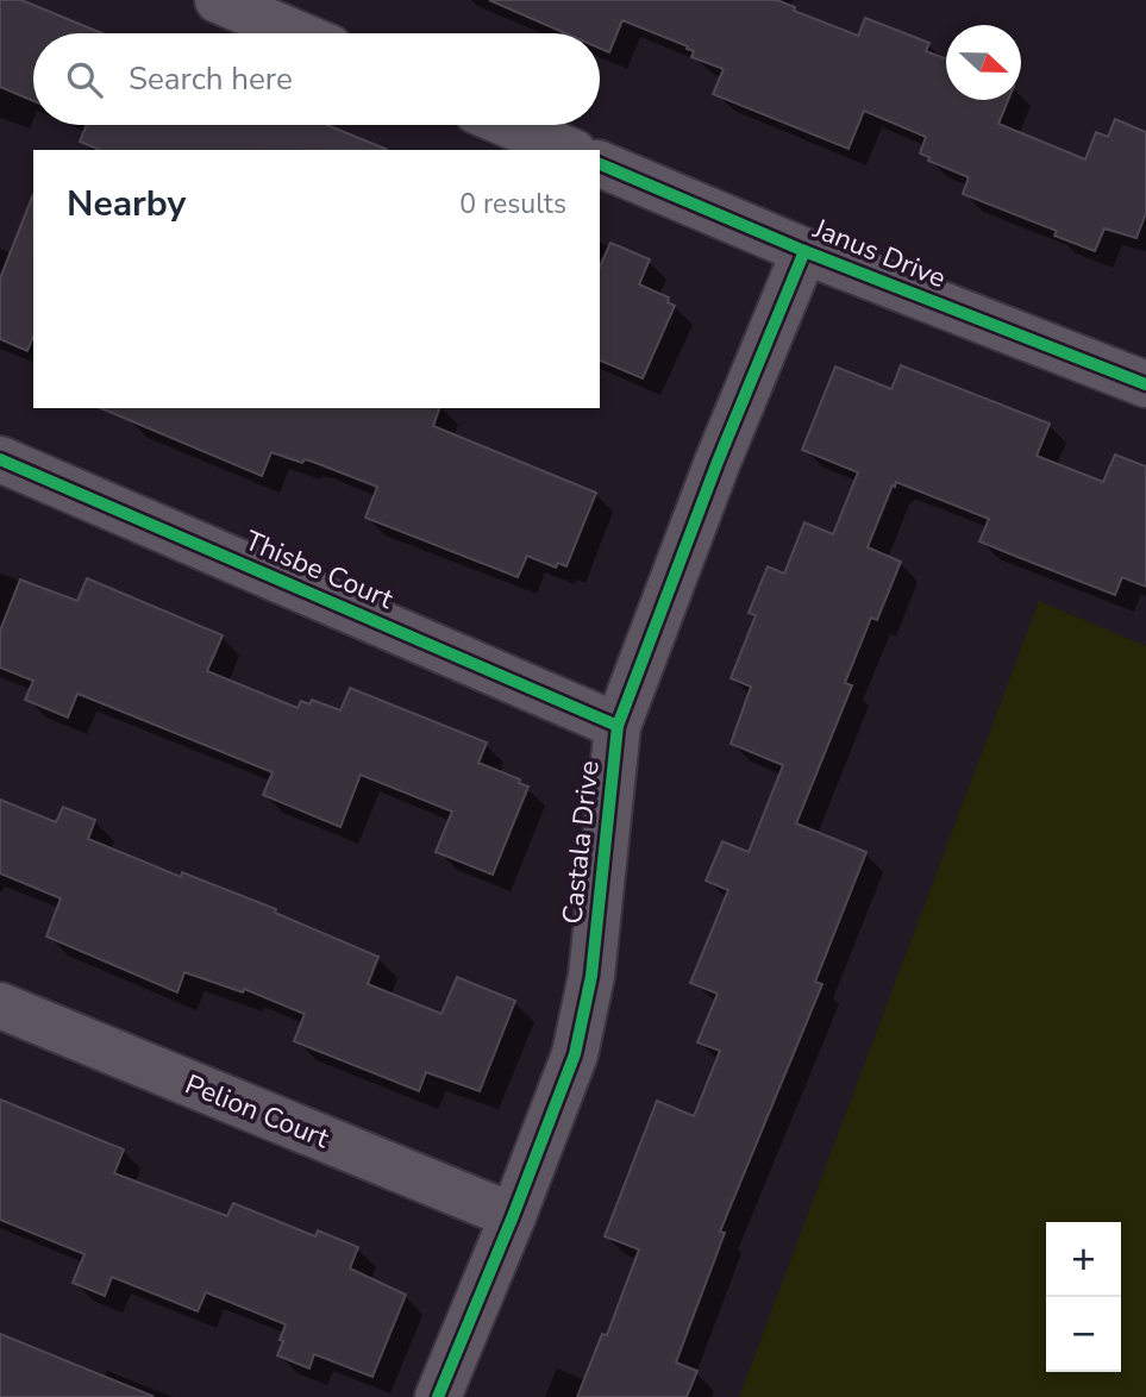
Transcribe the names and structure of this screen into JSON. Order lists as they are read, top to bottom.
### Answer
{
  "streets": {
    "street": [
      "Janus Drive",
      "Thisbe Court",
      "Castala Drive",
      "Pelion Court"
    ]
  },
  "crossings": [
    ["Janus Drive", "Castala Drive"],
    ["Thisbe Court", "Castala Drive"],
    ["Castala Drive", "Pelion Court"]
  ],
  "north": "right",
  "page": {
    "search": "Search here",
    "heading": ["Nearby", "0 results"],
    "map_buttons": ["+", "−"]
  }
}
